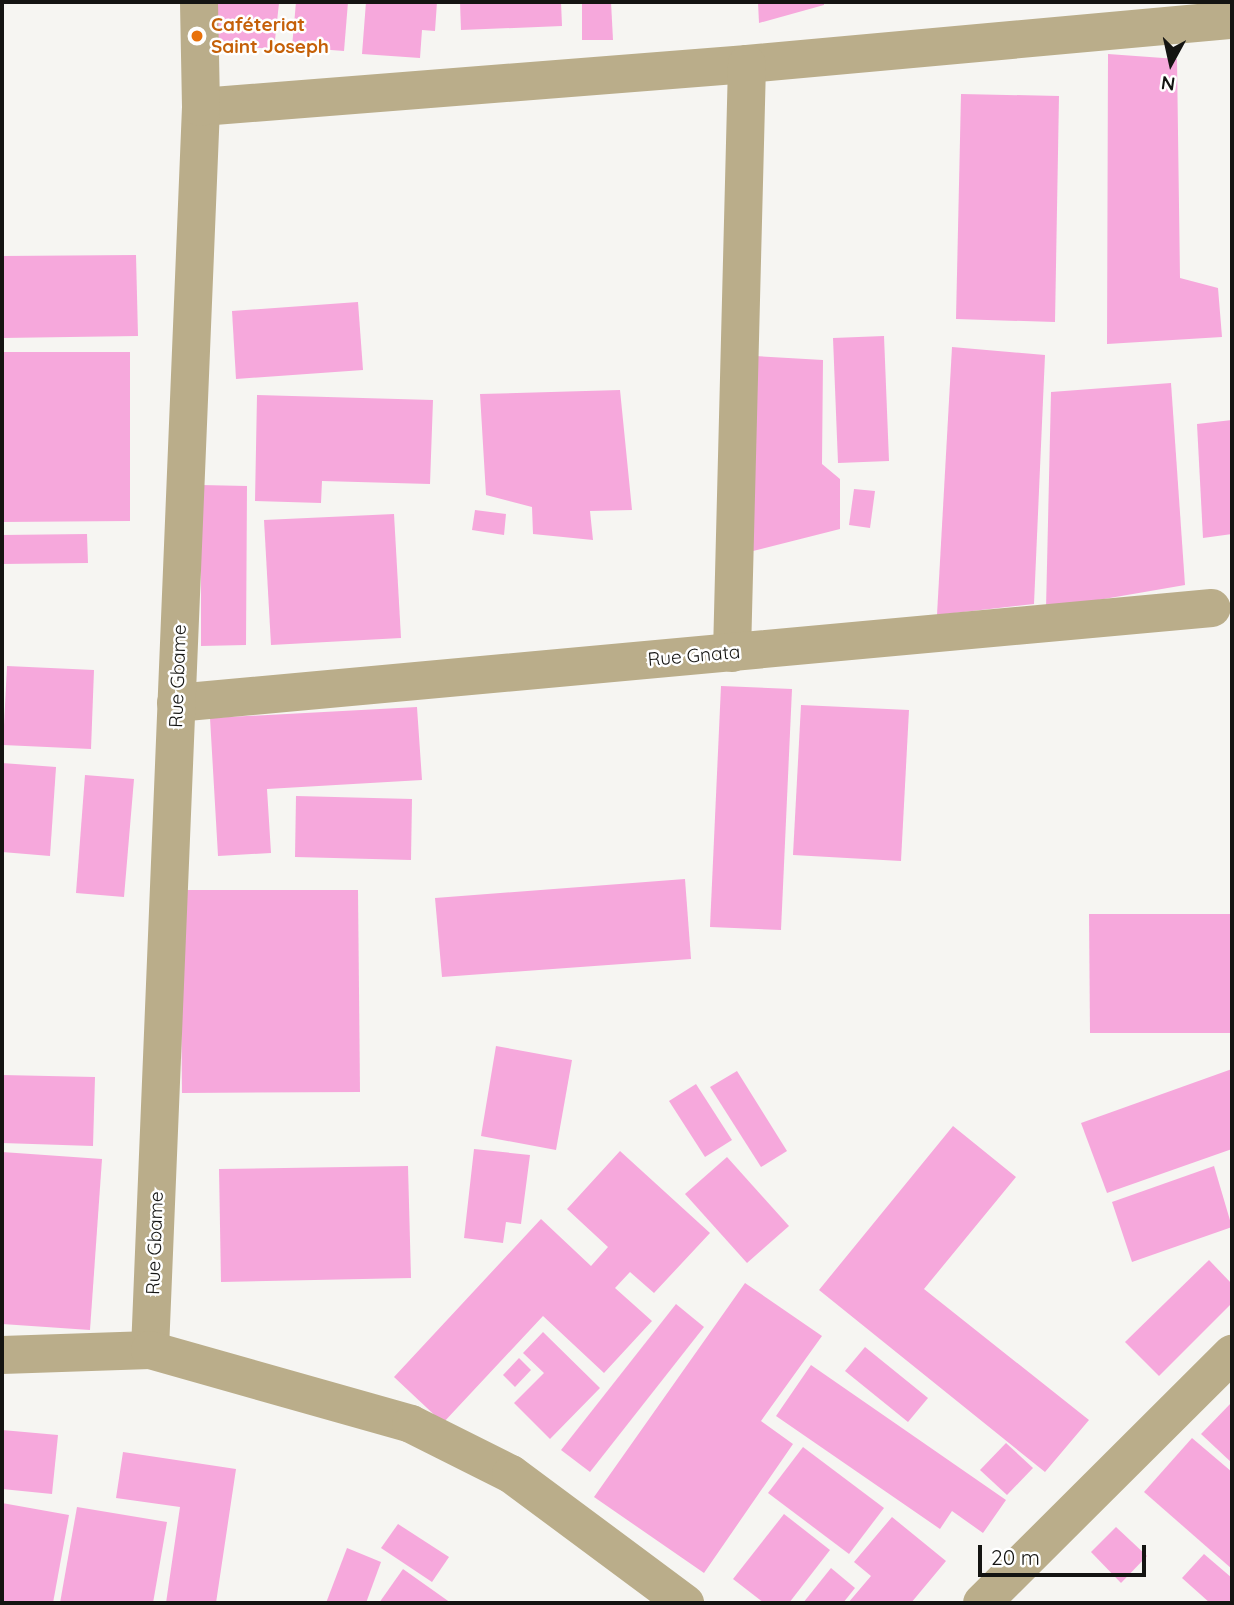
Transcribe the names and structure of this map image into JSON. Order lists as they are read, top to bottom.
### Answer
{
  "streets": {
    "street": ["Rue Gnata", "Rue Gbame"]
  },
  "crossings": [
    ["Rue Gnata", "Rue Gbame"]
  ],
  "places": ["Caféteriat Saint Joseph"],
  "scale_bar": "20 m",
  "north": "bottom"
}
